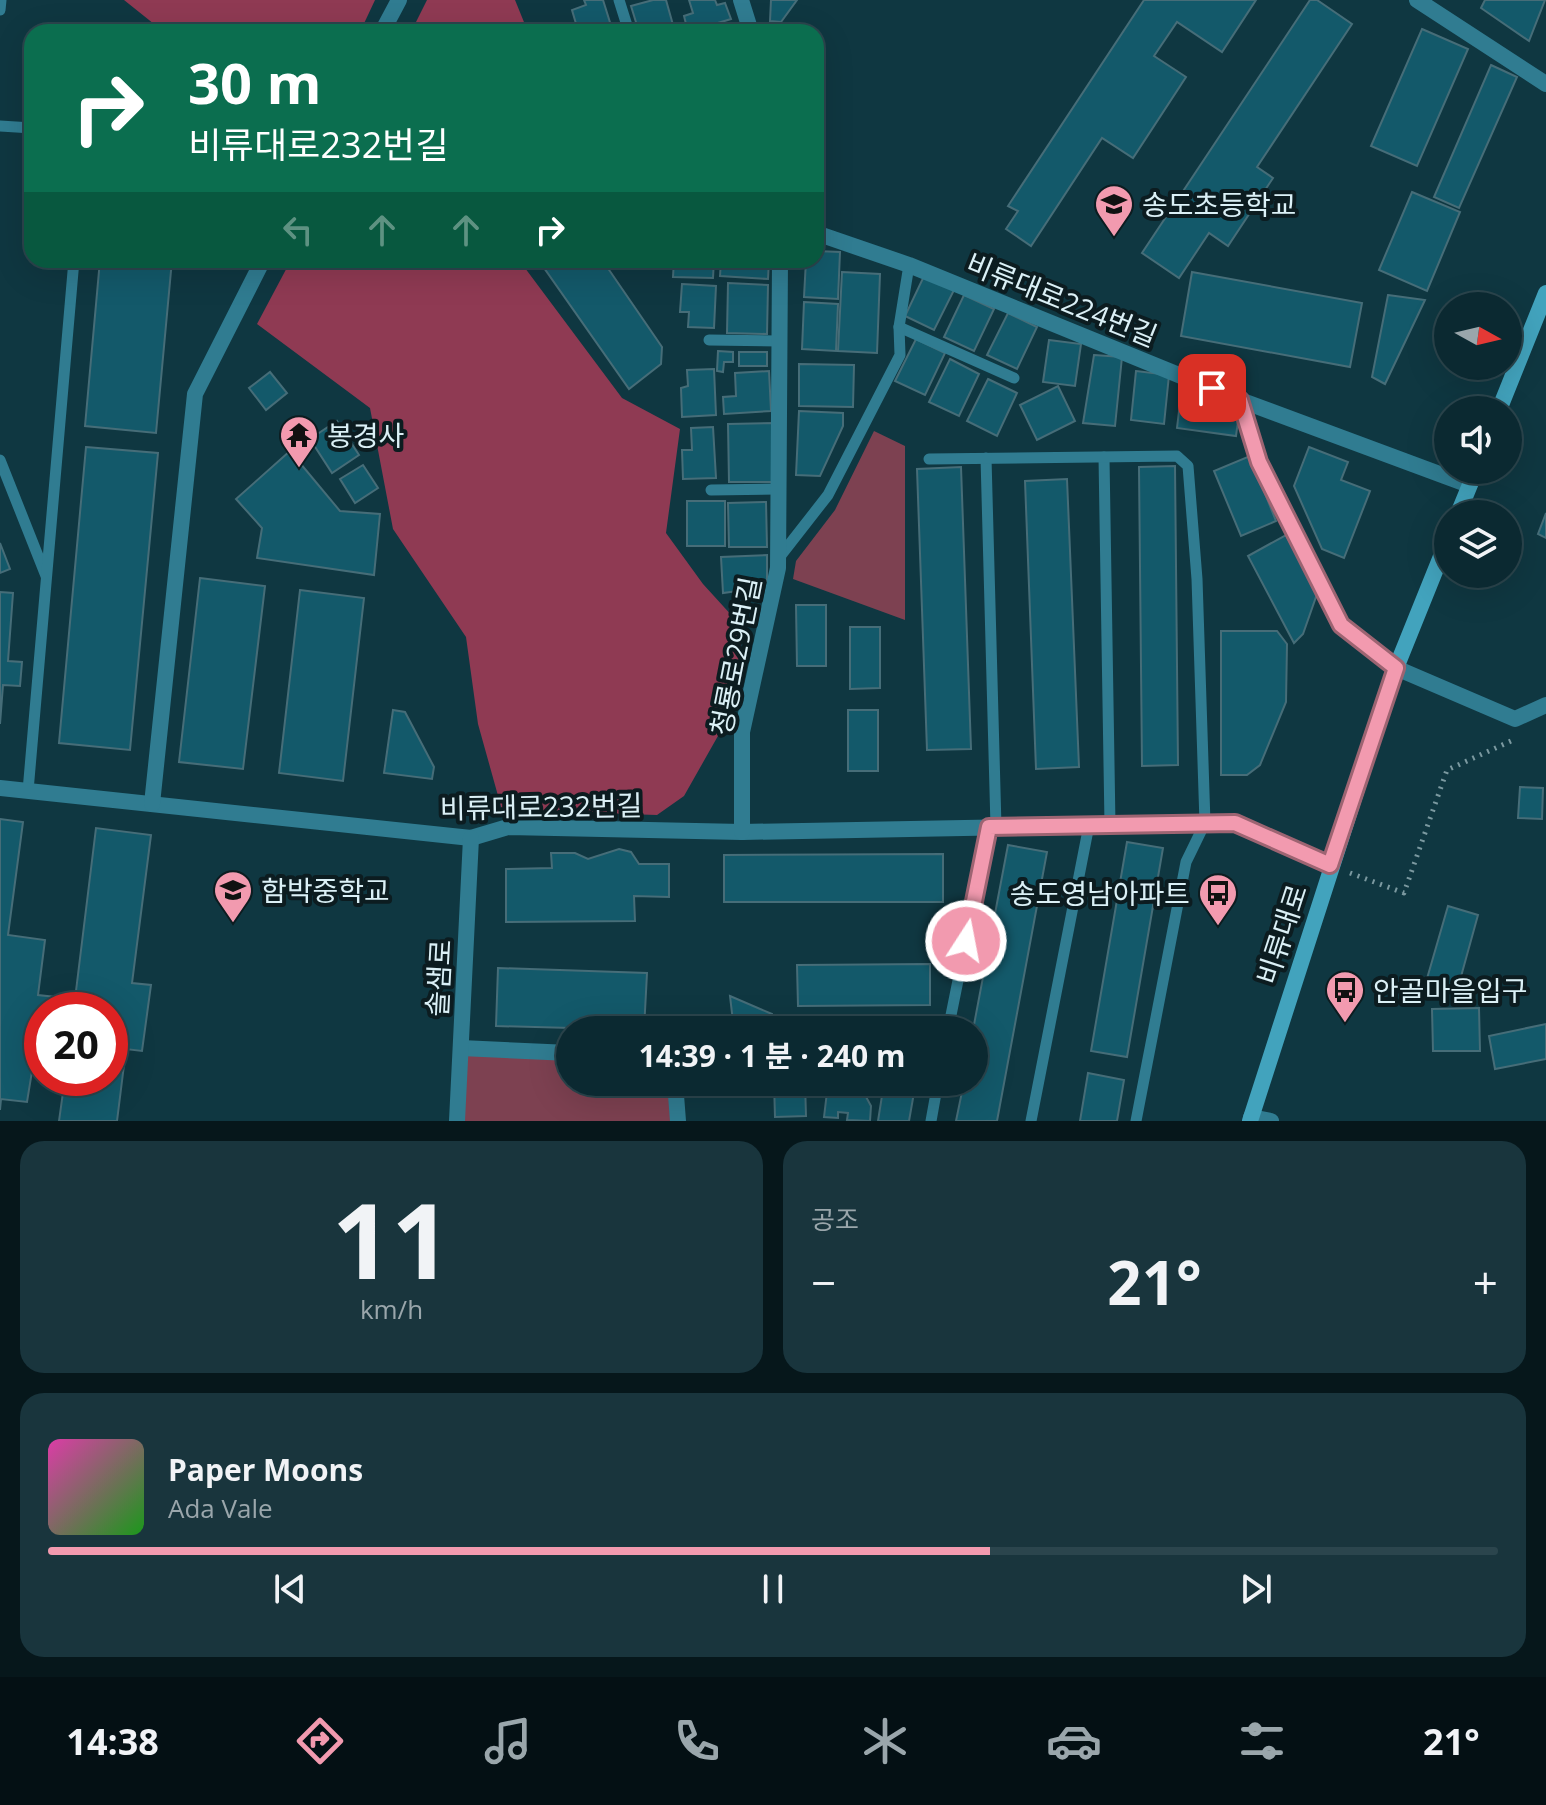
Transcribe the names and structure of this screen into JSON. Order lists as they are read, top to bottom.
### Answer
{
  "streets": {
    "main road": ["비류대로"],
    "street": [
      "비류대로224번길",
      "청룡로29번길",
      "비류대로232번길",
      "솔샘로"
    ]
  },
  "crossings": [
    ["청룡로29번길", "비류대로232번길"],
    ["비류대로232번길", "비류대로"],
    ["비류대로232번길", "솔샘로"]
  ],
  "places": {
    "school or university": ["송도초등학교", "함박중학교"],
    "temple": ["봉경사"],
    "bus stop": ["송도영남아파트", "안골마을입구"]
  },
  "north": "right",
  "page": {
    "turn": ["30 m", "비류대로232번길"],
    "limit": "20",
    "trip": "14:39 · 1 분 · 240 m",
    "tile": [
      ["11", "km/h"],
      "공조"
    ],
    "heat": ["−", "21°", "+"],
    "song": ["Paper Moons", "Ada Vale"],
    "tabs": ["14:38", "21°"]
  }
}
